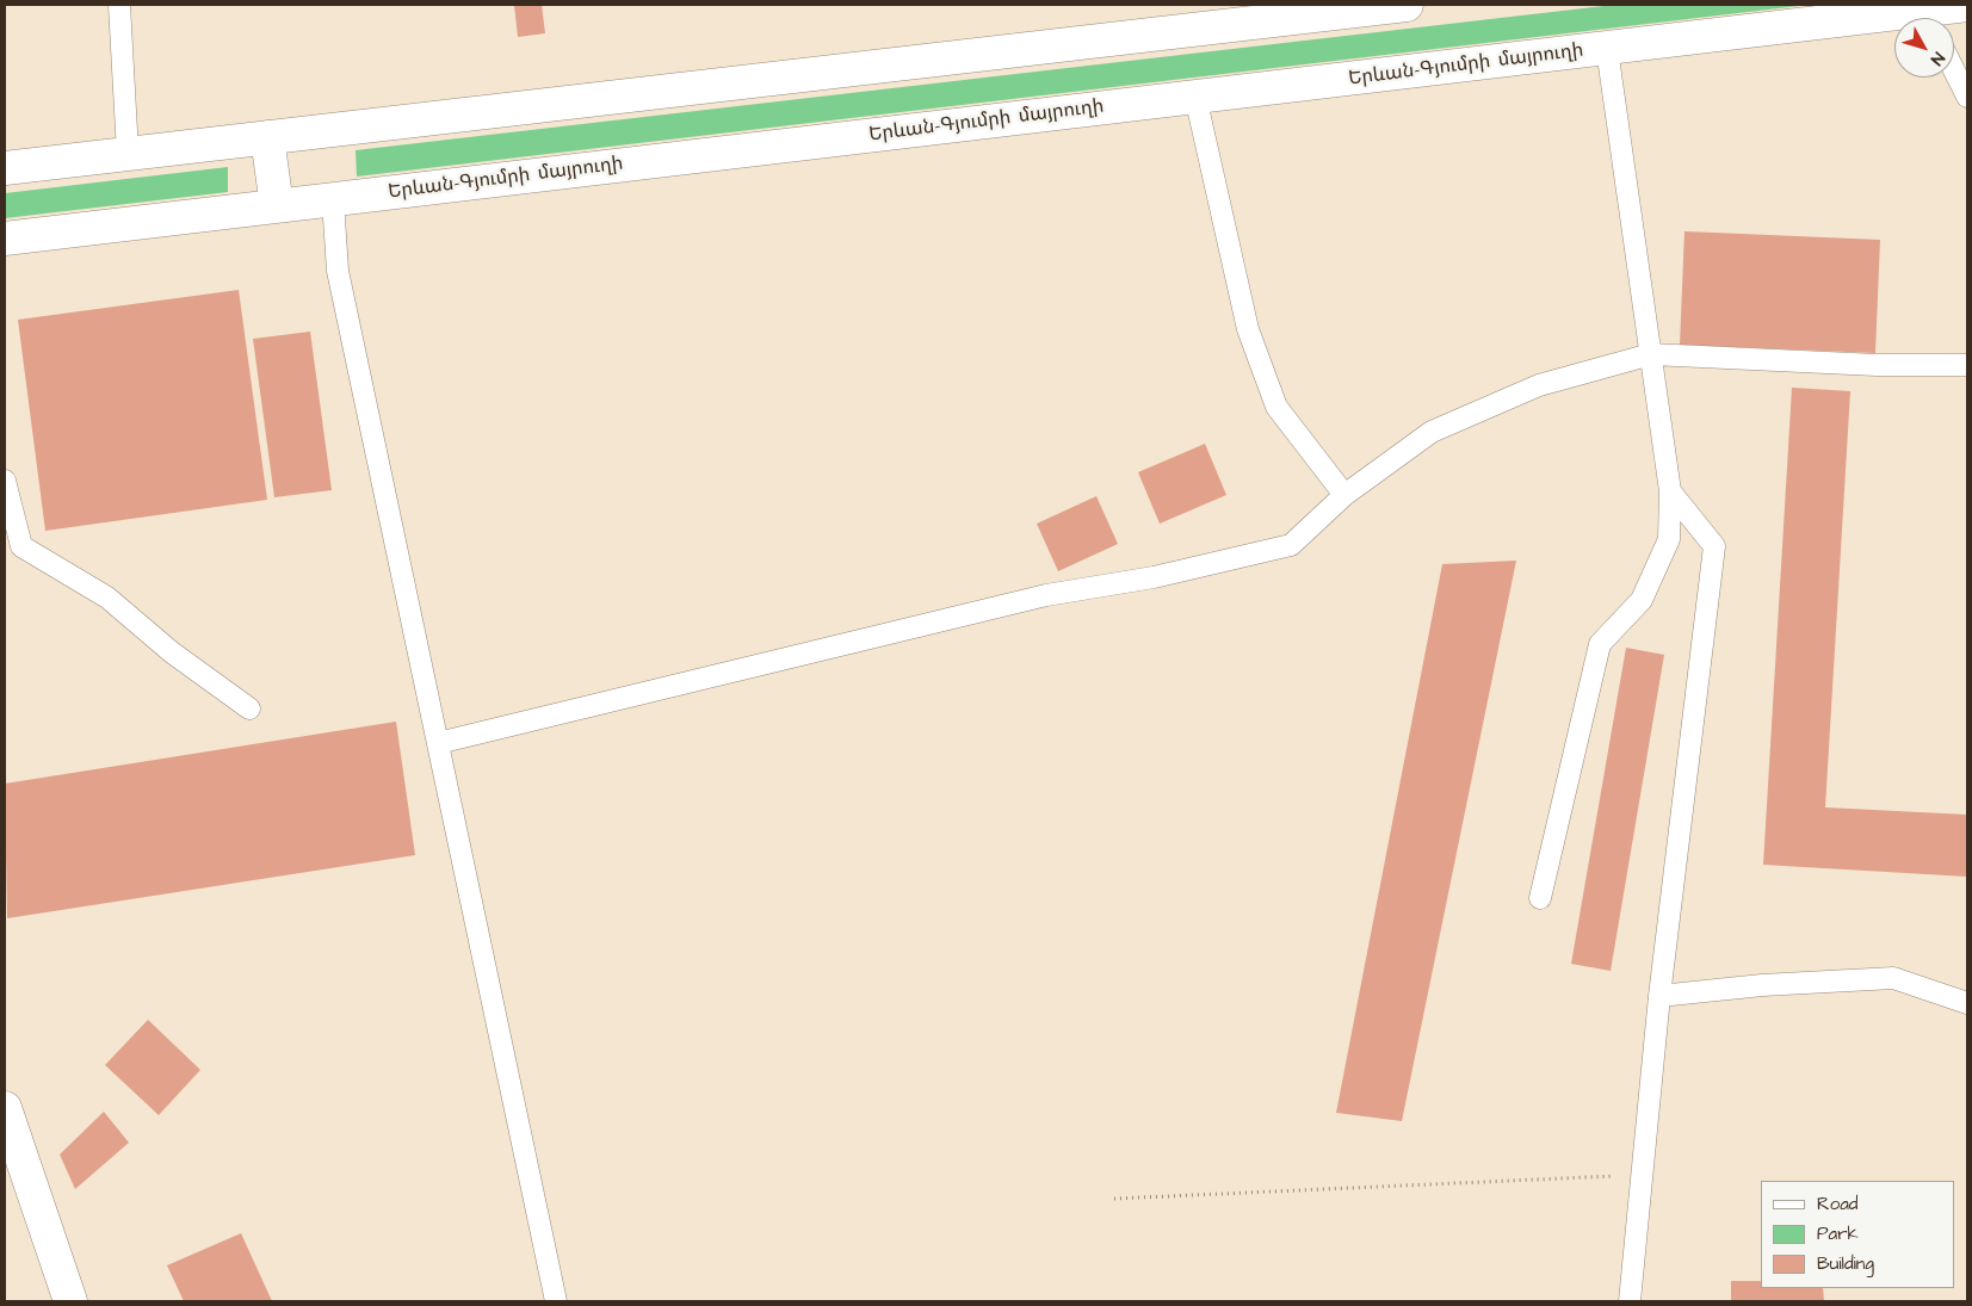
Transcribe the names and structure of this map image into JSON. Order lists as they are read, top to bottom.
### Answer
{
  "streets": {
    "main road": ["Երևան-Գյումրի մայրուղի"]
  },
  "legend": ["Road", "Park", "Building"],
  "north": "bottom right"
}
